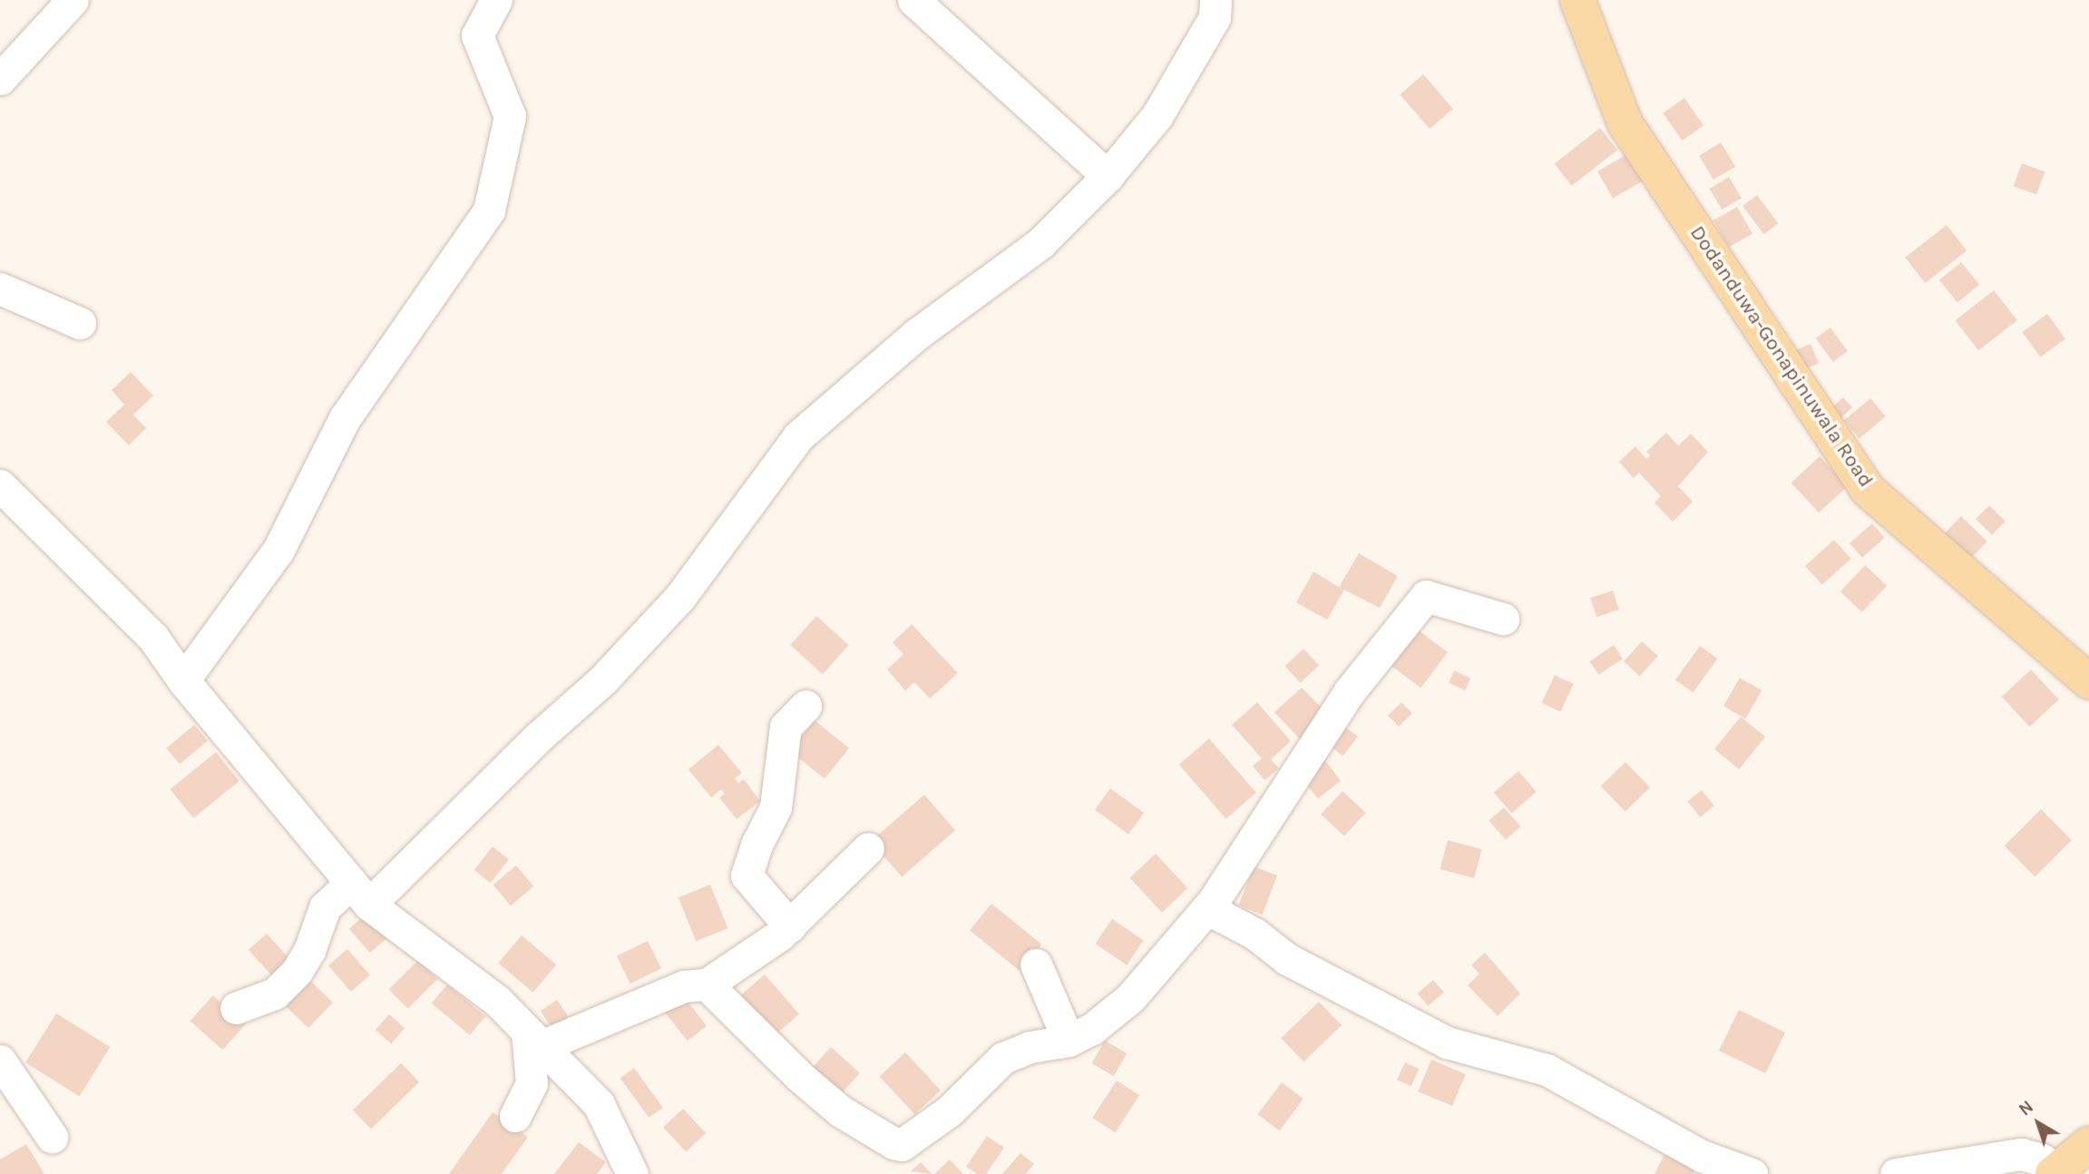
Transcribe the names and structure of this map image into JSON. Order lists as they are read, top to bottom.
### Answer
{
  "streets": {
    "main road": ["Dodanduwa-Gonapinuwala Road"]
  },
  "north": "top left"
}
